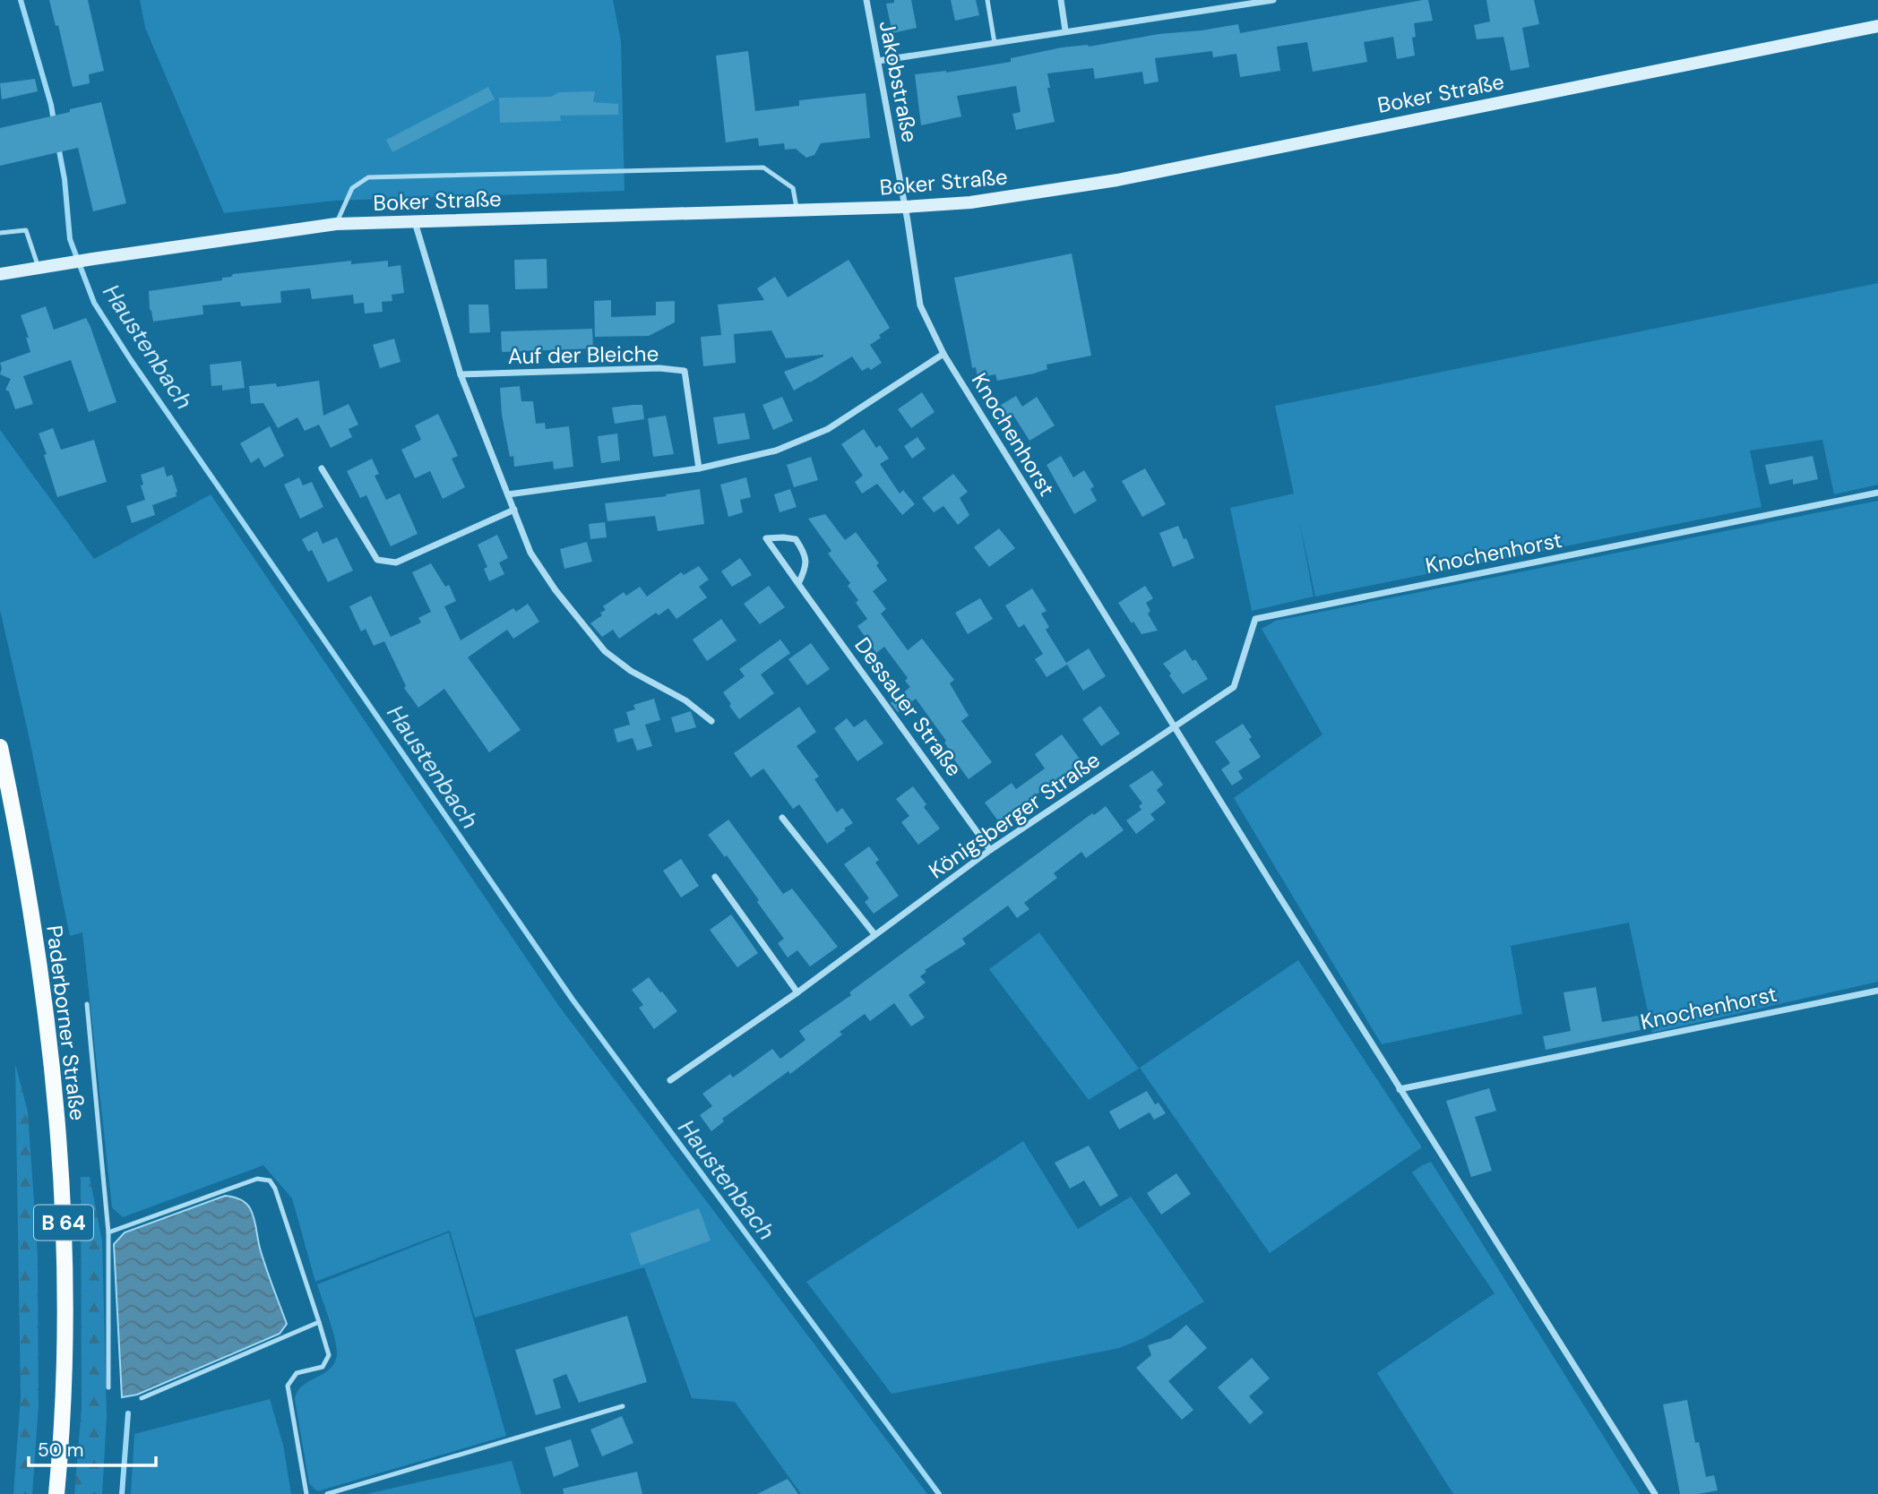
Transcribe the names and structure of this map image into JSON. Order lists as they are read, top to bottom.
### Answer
{
  "streets": {
    "main road": ["Boker Straße", "Paderborner Straße", "B 64"],
    "street": [
      "Jakobstraße",
      "Auf der Bleiche",
      "Knochenhorst",
      "Dessauer Straße",
      "Königsberger Straße"
    ]
  },
  "crossings": [
    ["Jakobstraße", "Boker Straße"],
    ["Jakobstraße", "Knochenhorst"],
    ["Boker Straße", "Knochenhorst"],
    ["Knochenhorst", "Königsberger Straße"],
    ["Dessauer Straße", "Königsberger Straße"]
  ],
  "water": ["Haustenbach"],
  "scale_bar": "50 m"
}
